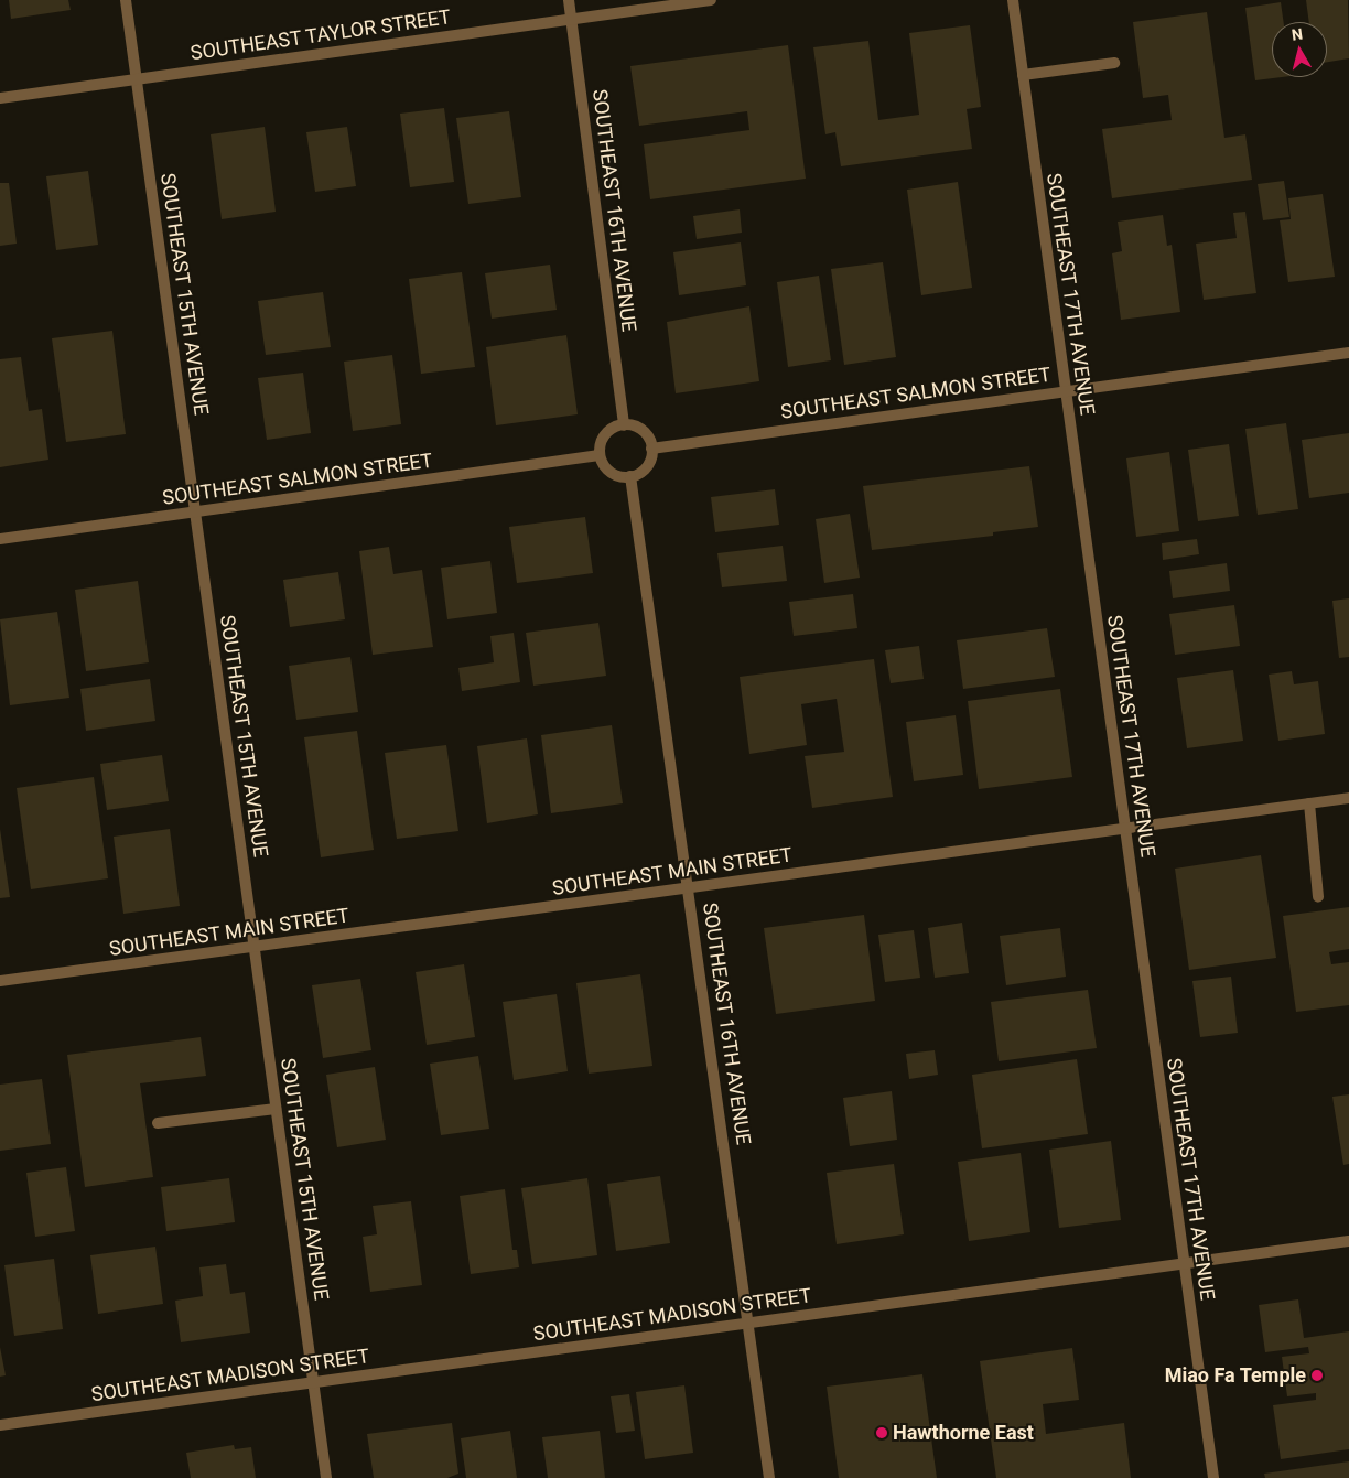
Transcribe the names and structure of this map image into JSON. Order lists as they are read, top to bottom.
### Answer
{
  "streets": {
    "street": [
      "SOUTHEAST TAYLOR STREET",
      "SOUTHEAST 16TH AVENUE",
      "SOUTHEAST 15TH AVENUE",
      "SOUTHEAST 17TH AVENUE",
      "SOUTHEAST SALMON STREET",
      "SOUTHEAST MAIN STREET",
      "SOUTHEAST MADISON STREET"
    ]
  },
  "crossings": [
    ["SOUTHEAST TAYLOR STREET", "SOUTHEAST 16TH AVENUE"],
    ["SOUTHEAST TAYLOR STREET", "SOUTHEAST 15TH AVENUE"],
    ["SOUTHEAST 16TH AVENUE", "SOUTHEAST SALMON STREET"],
    ["SOUTHEAST 16TH AVENUE", "SOUTHEAST MAIN STREET"],
    ["SOUTHEAST 16TH AVENUE", "SOUTHEAST MADISON STREET"],
    ["SOUTHEAST 15TH AVENUE", "SOUTHEAST SALMON STREET"],
    ["SOUTHEAST 15TH AVENUE", "SOUTHEAST MAIN STREET"],
    ["SOUTHEAST 15TH AVENUE", "SOUTHEAST MADISON STREET"],
    ["SOUTHEAST 17TH AVENUE", "SOUTHEAST SALMON STREET"],
    ["SOUTHEAST 17TH AVENUE", "SOUTHEAST MAIN STREET"],
    ["SOUTHEAST 17TH AVENUE", "SOUTHEAST MADISON STREET"]
  ],
  "places": ["Miao Fa Temple", "Hawthorne East"],
  "north": "top"
}
